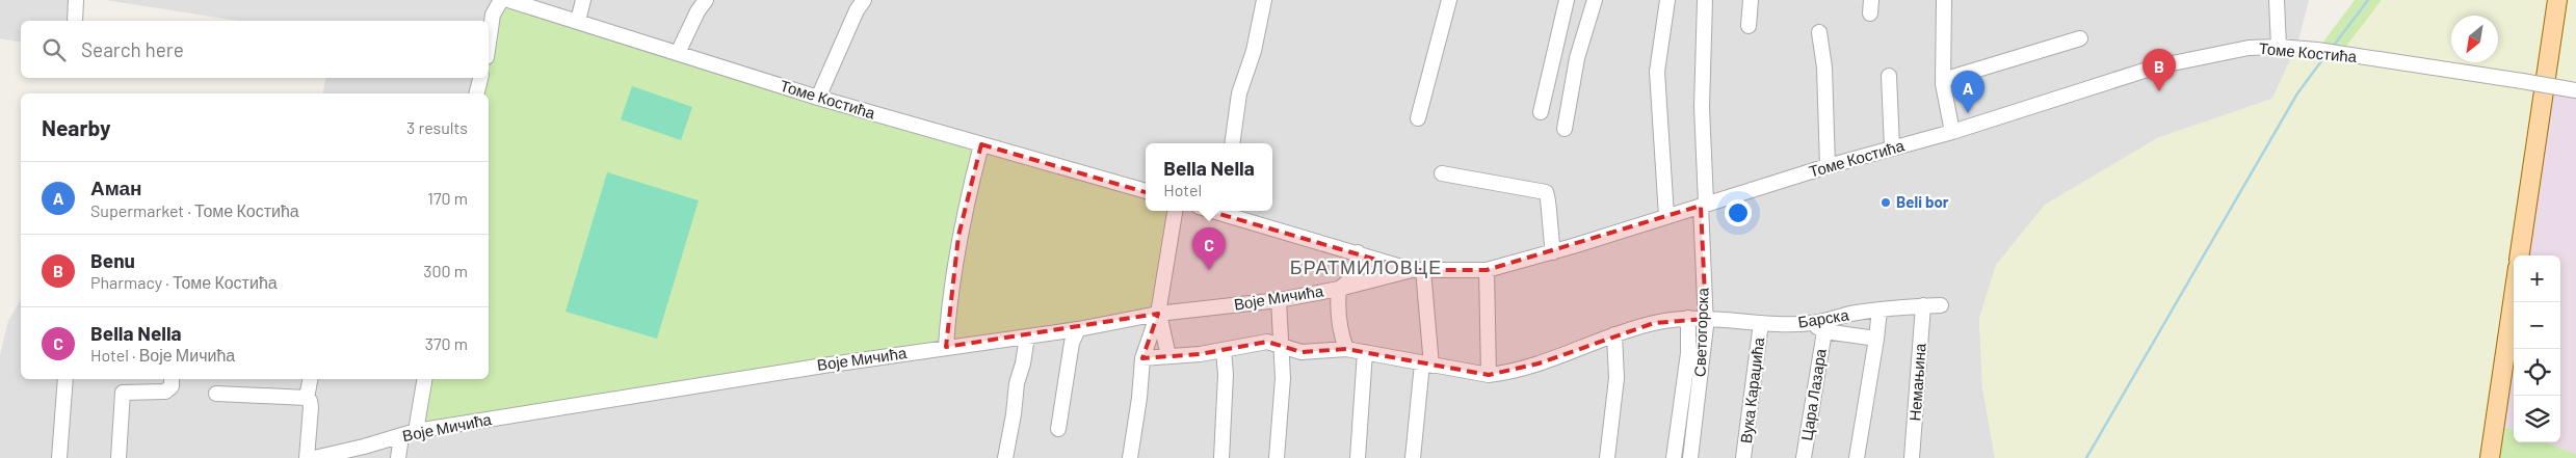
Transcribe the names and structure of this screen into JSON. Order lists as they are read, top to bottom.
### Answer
{
  "streets": {
    "street": [
      "Томе Костића",
      "Воје Мичића",
      "Барска",
      "Светогорска",
      "Немањина",
      "Вука Караџића",
      "Цара Лазара"
    ]
  },
  "crossings": [
    ["Томе Костића", "Воје Мичића"],
    ["Томе Костића", "Светогорска"],
    ["Барска", "Светогорска"],
    ["Барска", "Немањина"],
    ["Барска", "Вука Караџића"],
    ["Барска", "Цара Лазара"]
  ],
  "districts": ["БРАТМИЛОВЦЕ"],
  "places": ["Beli bor"],
  "north": "bottom left",
  "page": {
    "search": "Search here",
    "pins": ["B", "A", "C"],
    "heading": ["Nearby", "3 results"],
    "popup": ["Bella Nella", "Hotel"],
    "list": [
      {
        "mark": "A",
        "name": "Аман",
        "note": "Supermarket · Томе Костића",
        "value": "170 m"
      },
      {
        "mark": "B",
        "name": "Benu",
        "note": "Pharmacy · Томе Костића",
        "value": "300 m"
      },
      {
        "mark": "C",
        "name": "Bella Nella",
        "note": "Hotel · Воје Мичића",
        "value": "370 m"
      }
    ],
    "map_buttons": ["+", "−"]
  }
}
